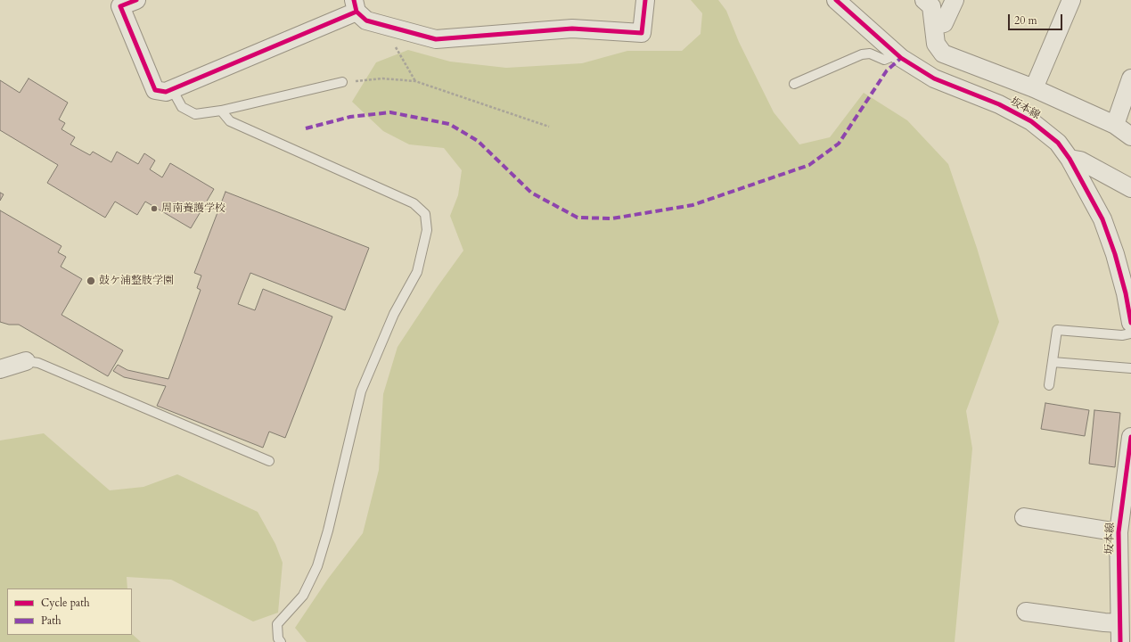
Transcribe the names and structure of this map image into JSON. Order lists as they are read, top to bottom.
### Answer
{
  "streets": {
    "street": ["坂本線"]
  },
  "places": ["周南養護学校", "鼓ケ浦整肢学園"],
  "legend": ["Cycle path", "Path"],
  "scale_bar": "20 m"
}
